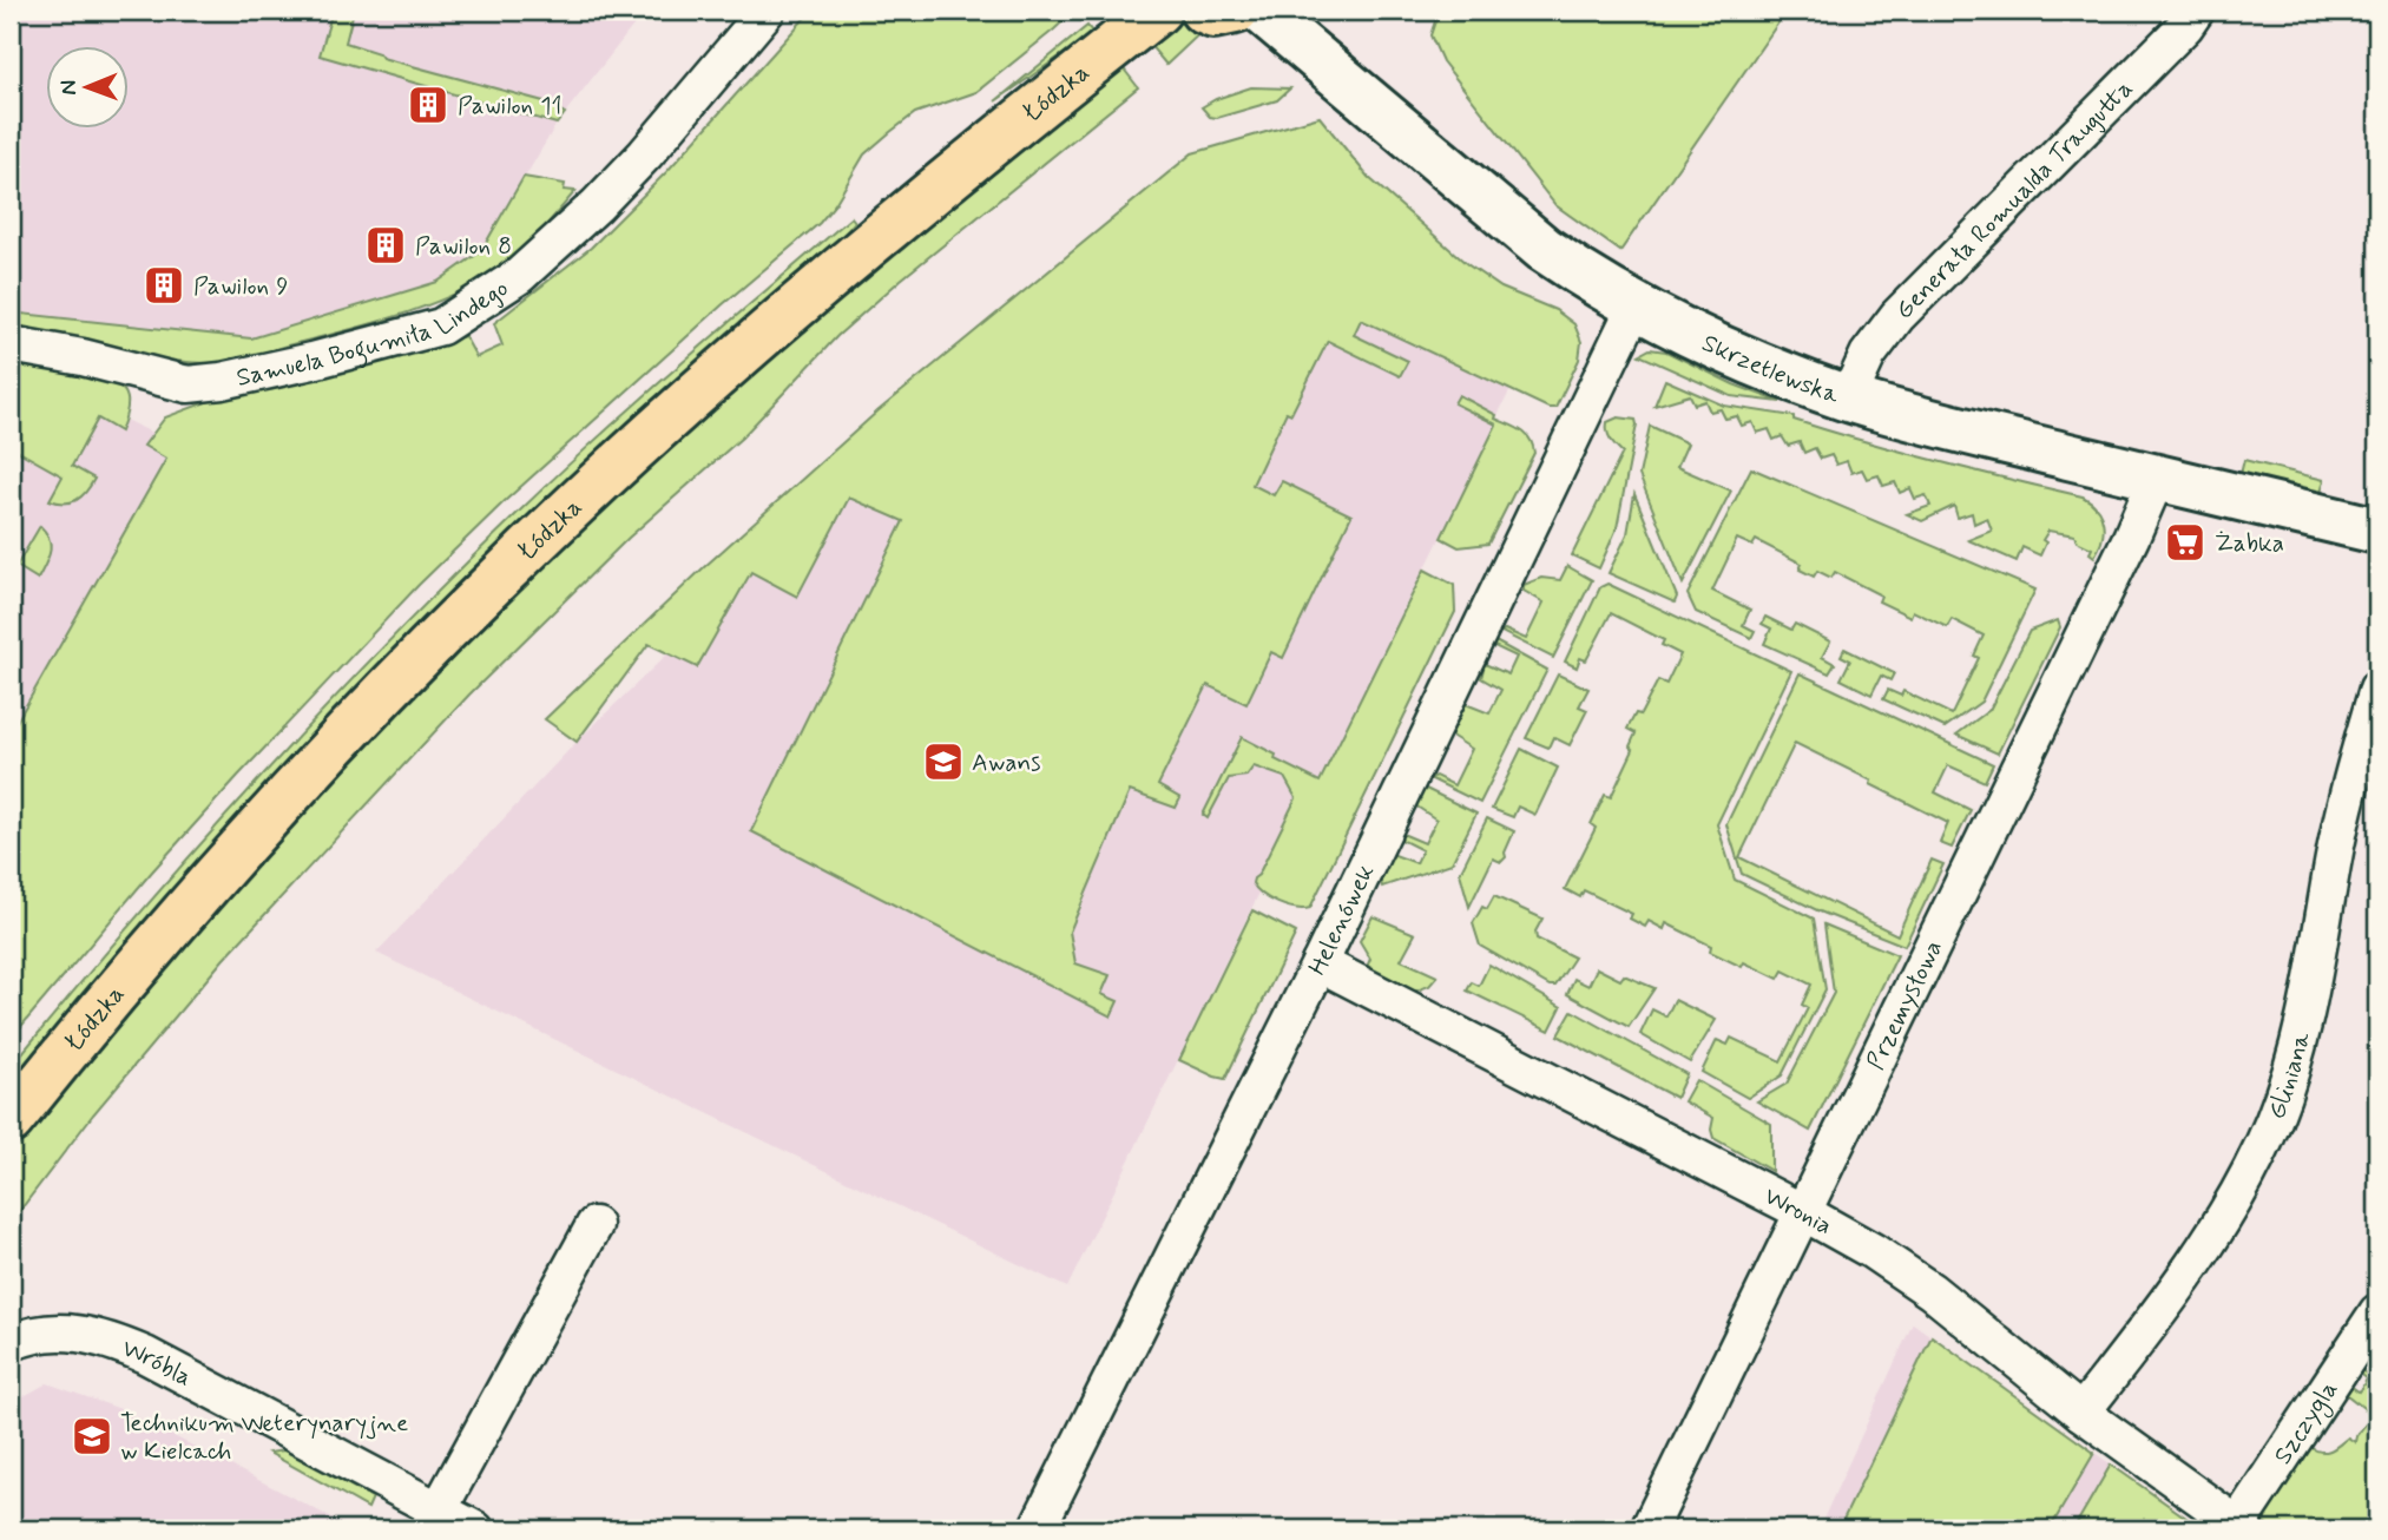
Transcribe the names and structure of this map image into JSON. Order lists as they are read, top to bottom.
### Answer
{
  "streets": {
    "main road": ["Łódzka"],
    "street": [
      "Generała Romualda Traugutta",
      "Samuela Bogumiła Lindego",
      "Skrzetlewska",
      "Helenówek",
      "Przemysłowa",
      "Gliniana",
      "Wronia",
      "Wróbla",
      "Szczygla"
    ]
  },
  "crossings": [
    ["Generała Romualda Traugutta", "Skrzetlewska"],
    ["Skrzetlewska", "Helenówek"],
    ["Skrzetlewska", "Przemysłowa"],
    ["Helenówek", "Wronia"],
    ["Przemysłowa", "Wronia"],
    ["Gliniana", "Wronia"],
    ["Wronia", "Szczygla"]
  ],
  "places": {
    "building": ["Pawilon 11", "Pawilon 8", "Pawilon 9"],
    "supermarket": ["Żabka"],
    "school or university": ["Awans", "Technikum Weterynaryjne w Kielcach"]
  },
  "north": "left"
}
